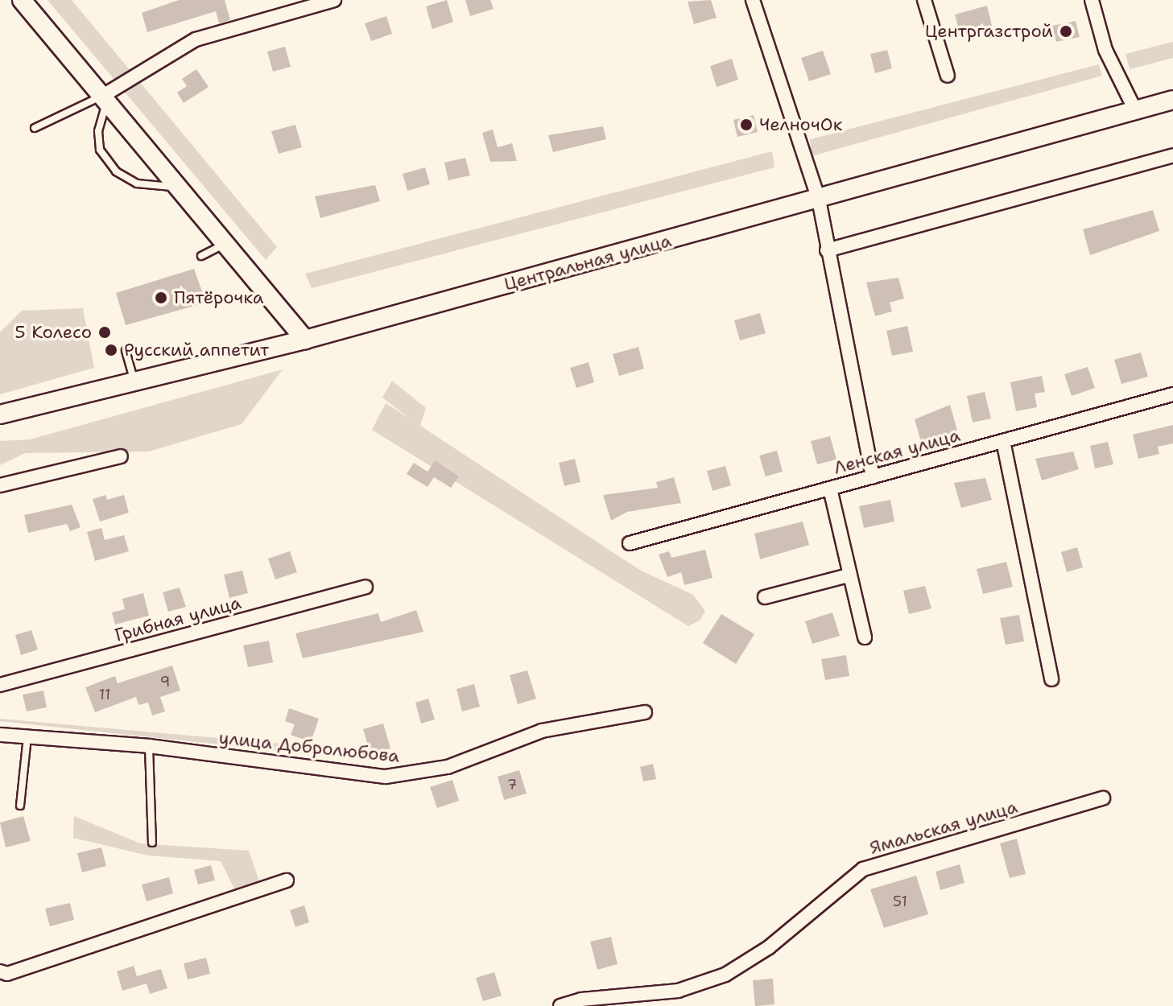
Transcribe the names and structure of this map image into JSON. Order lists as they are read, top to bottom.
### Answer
{
  "streets": {
    "main road": ["Центральная улица"],
    "street": [
      "Ленская улица",
      "Грибная улица",
      "улица Добролюбова",
      "Ямальская улица"
    ]
  },
  "places": [
    "Центргазстрой",
    "ЧелночОк",
    "Пятёрочка",
    "5 Колесо",
    "Русский аппетит"
  ],
  "house_numbers": [
    "9",
    "11",
    "7",
    "51"
  ]
}
